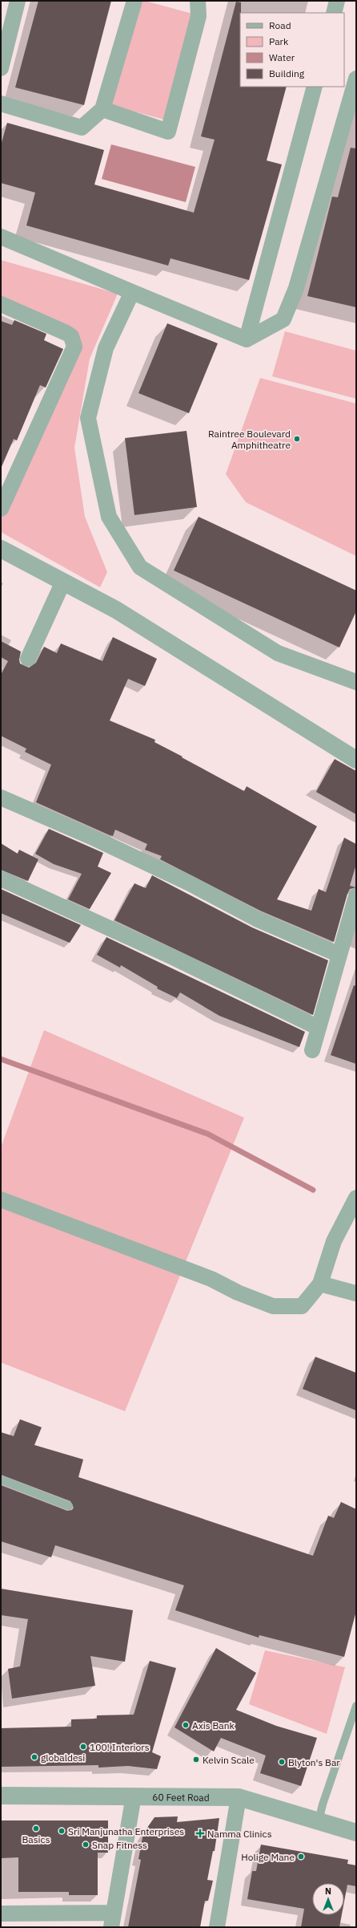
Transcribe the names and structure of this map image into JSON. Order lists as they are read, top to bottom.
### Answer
{
  "streets": {
    "street": ["60 Feet Road"]
  },
  "places": {
    "other": [
      "Raintree Boulevard Amphitheatre",
      "Axis Bank",
      "100! Interiors",
      "globaldesi",
      "Kelvin Scale",
      "Blyton's Bar",
      "Basics",
      "Sri Manjunatha Enterprises",
      "Snap Fitness",
      "Holige Mane"
    ],
    "health": ["Namma Clinics"]
  },
  "legend": [
    "Road",
    "Park",
    "Water",
    "Building"
  ],
  "north": "top"
}
